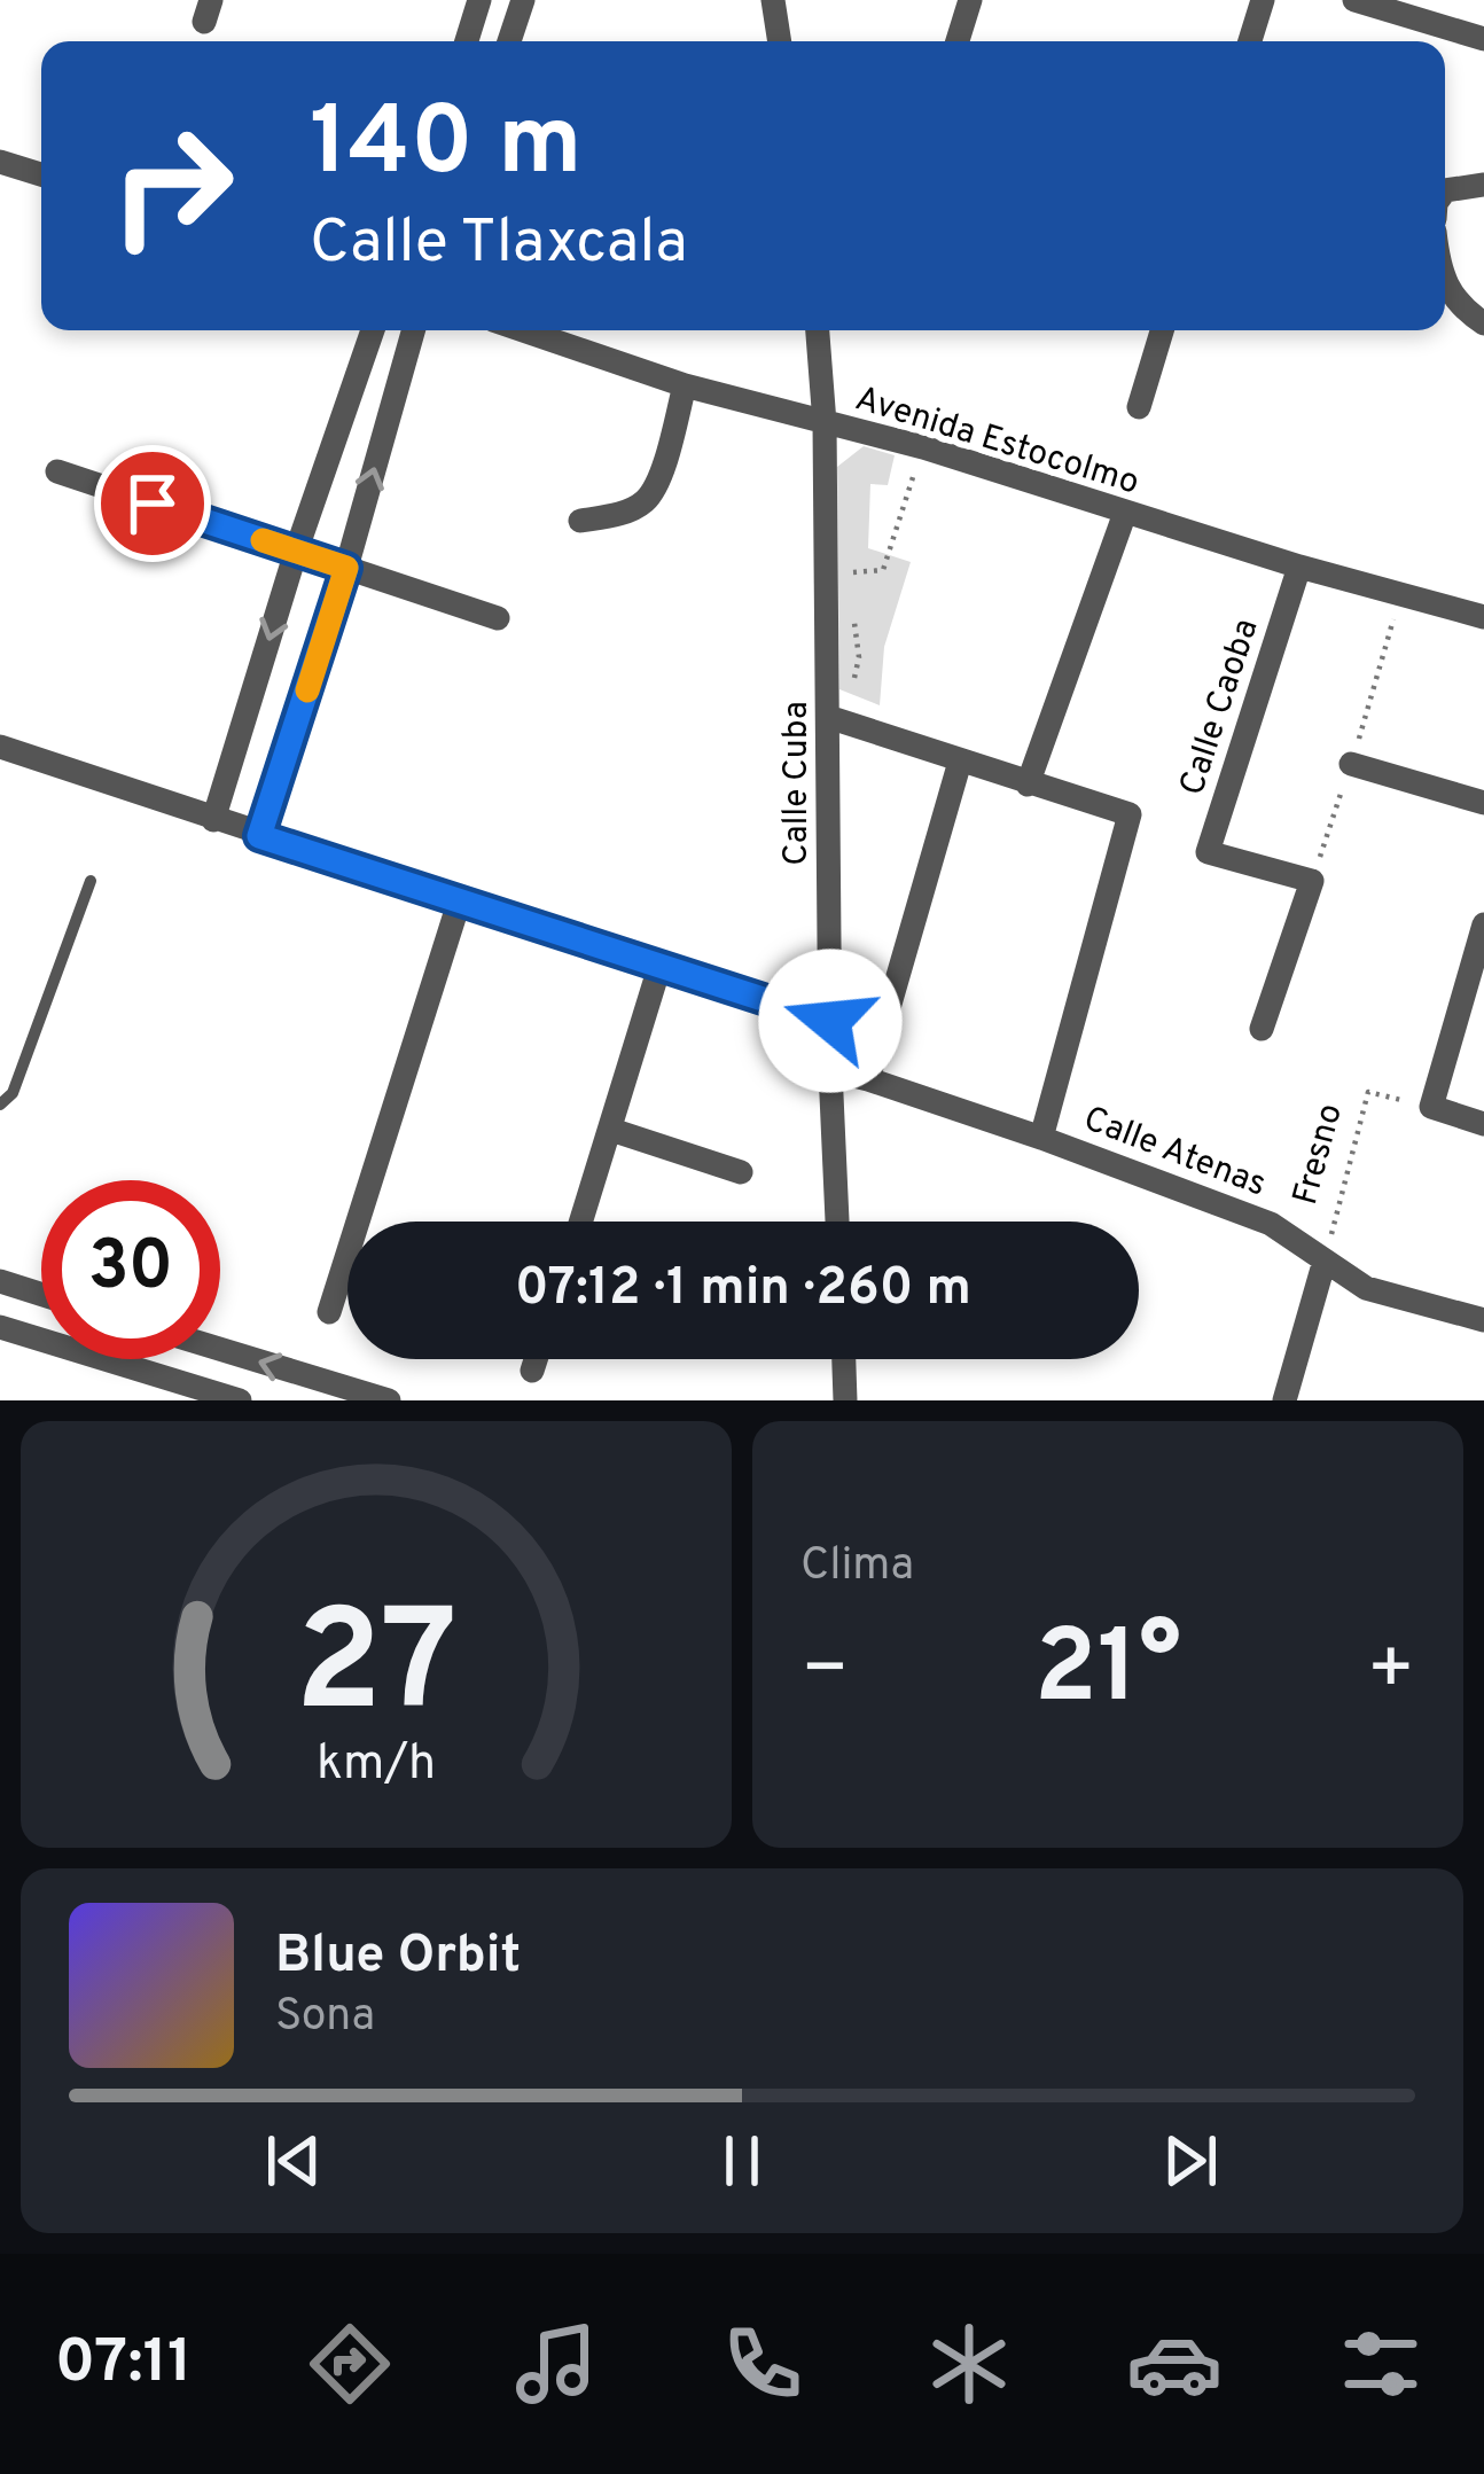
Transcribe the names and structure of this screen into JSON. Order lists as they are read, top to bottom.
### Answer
{
  "streets": {
    "street": [
      "Avenida Estocolmo",
      "Calle Caoba",
      "Calle Cuba",
      "Calle Atenas"
    ],
    "path": ["Fresno"]
  },
  "crossings": [
    ["Avenida Estocolmo", "Calle Caoba"],
    ["Avenida Estocolmo", "Calle Cuba"],
    ["Calle Cuba", "Calle Atenas"],
    ["Calle Atenas", "Fresno"]
  ],
  "page": {
    "turn": ["140 m", "Calle Tlaxcala"],
    "limit": "30",
    "trip": "07:12 · 1 min · 260 m",
    "tile": "Clima",
    "heat": ["−", "21°", "+"],
    "song": ["Blue Orbit", "Sona"],
    "tabs": "07:11",
    "gauge": ["27", "km/h"]
  }
}
